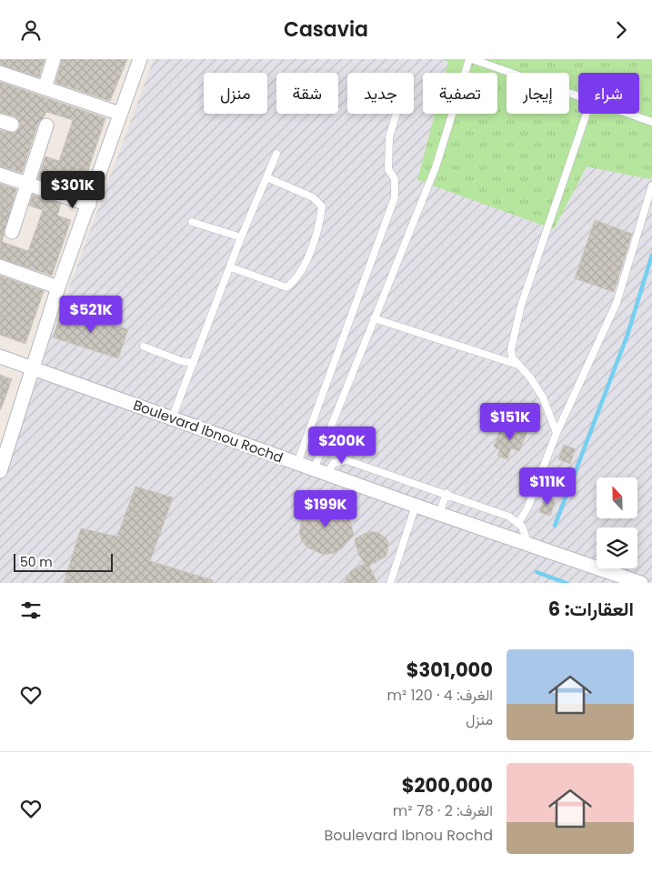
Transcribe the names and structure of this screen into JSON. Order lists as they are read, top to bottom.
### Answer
{
  "streets": {
    "street": ["Boulevard Ibnou Rochd"]
  },
  "scale_bar": "50 m",
  "north": "top",
  "page": {
    "header": "Casavia",
    "chip": [
      "شراء",
      "إيجار",
      "تصفية",
      "جديد",
      "شقة",
      "منزل"
    ],
    "price": [
      "$301K",
      "$521K",
      "$151K",
      "$200K",
      "$111K",
      "$199K"
    ],
    "scale": "50 m",
    "heading": "العقارات: 6",
    "list": [
      {
        "name": "$301,000",
        "note": "الغرف: 4 · 120 m² · منزل"
      },
      {
        "name": "$200,000",
        "note": "الغرف: 2 · 78 m² · Boulevard Ibnou Rochd"
      }
    ]
  }
}
